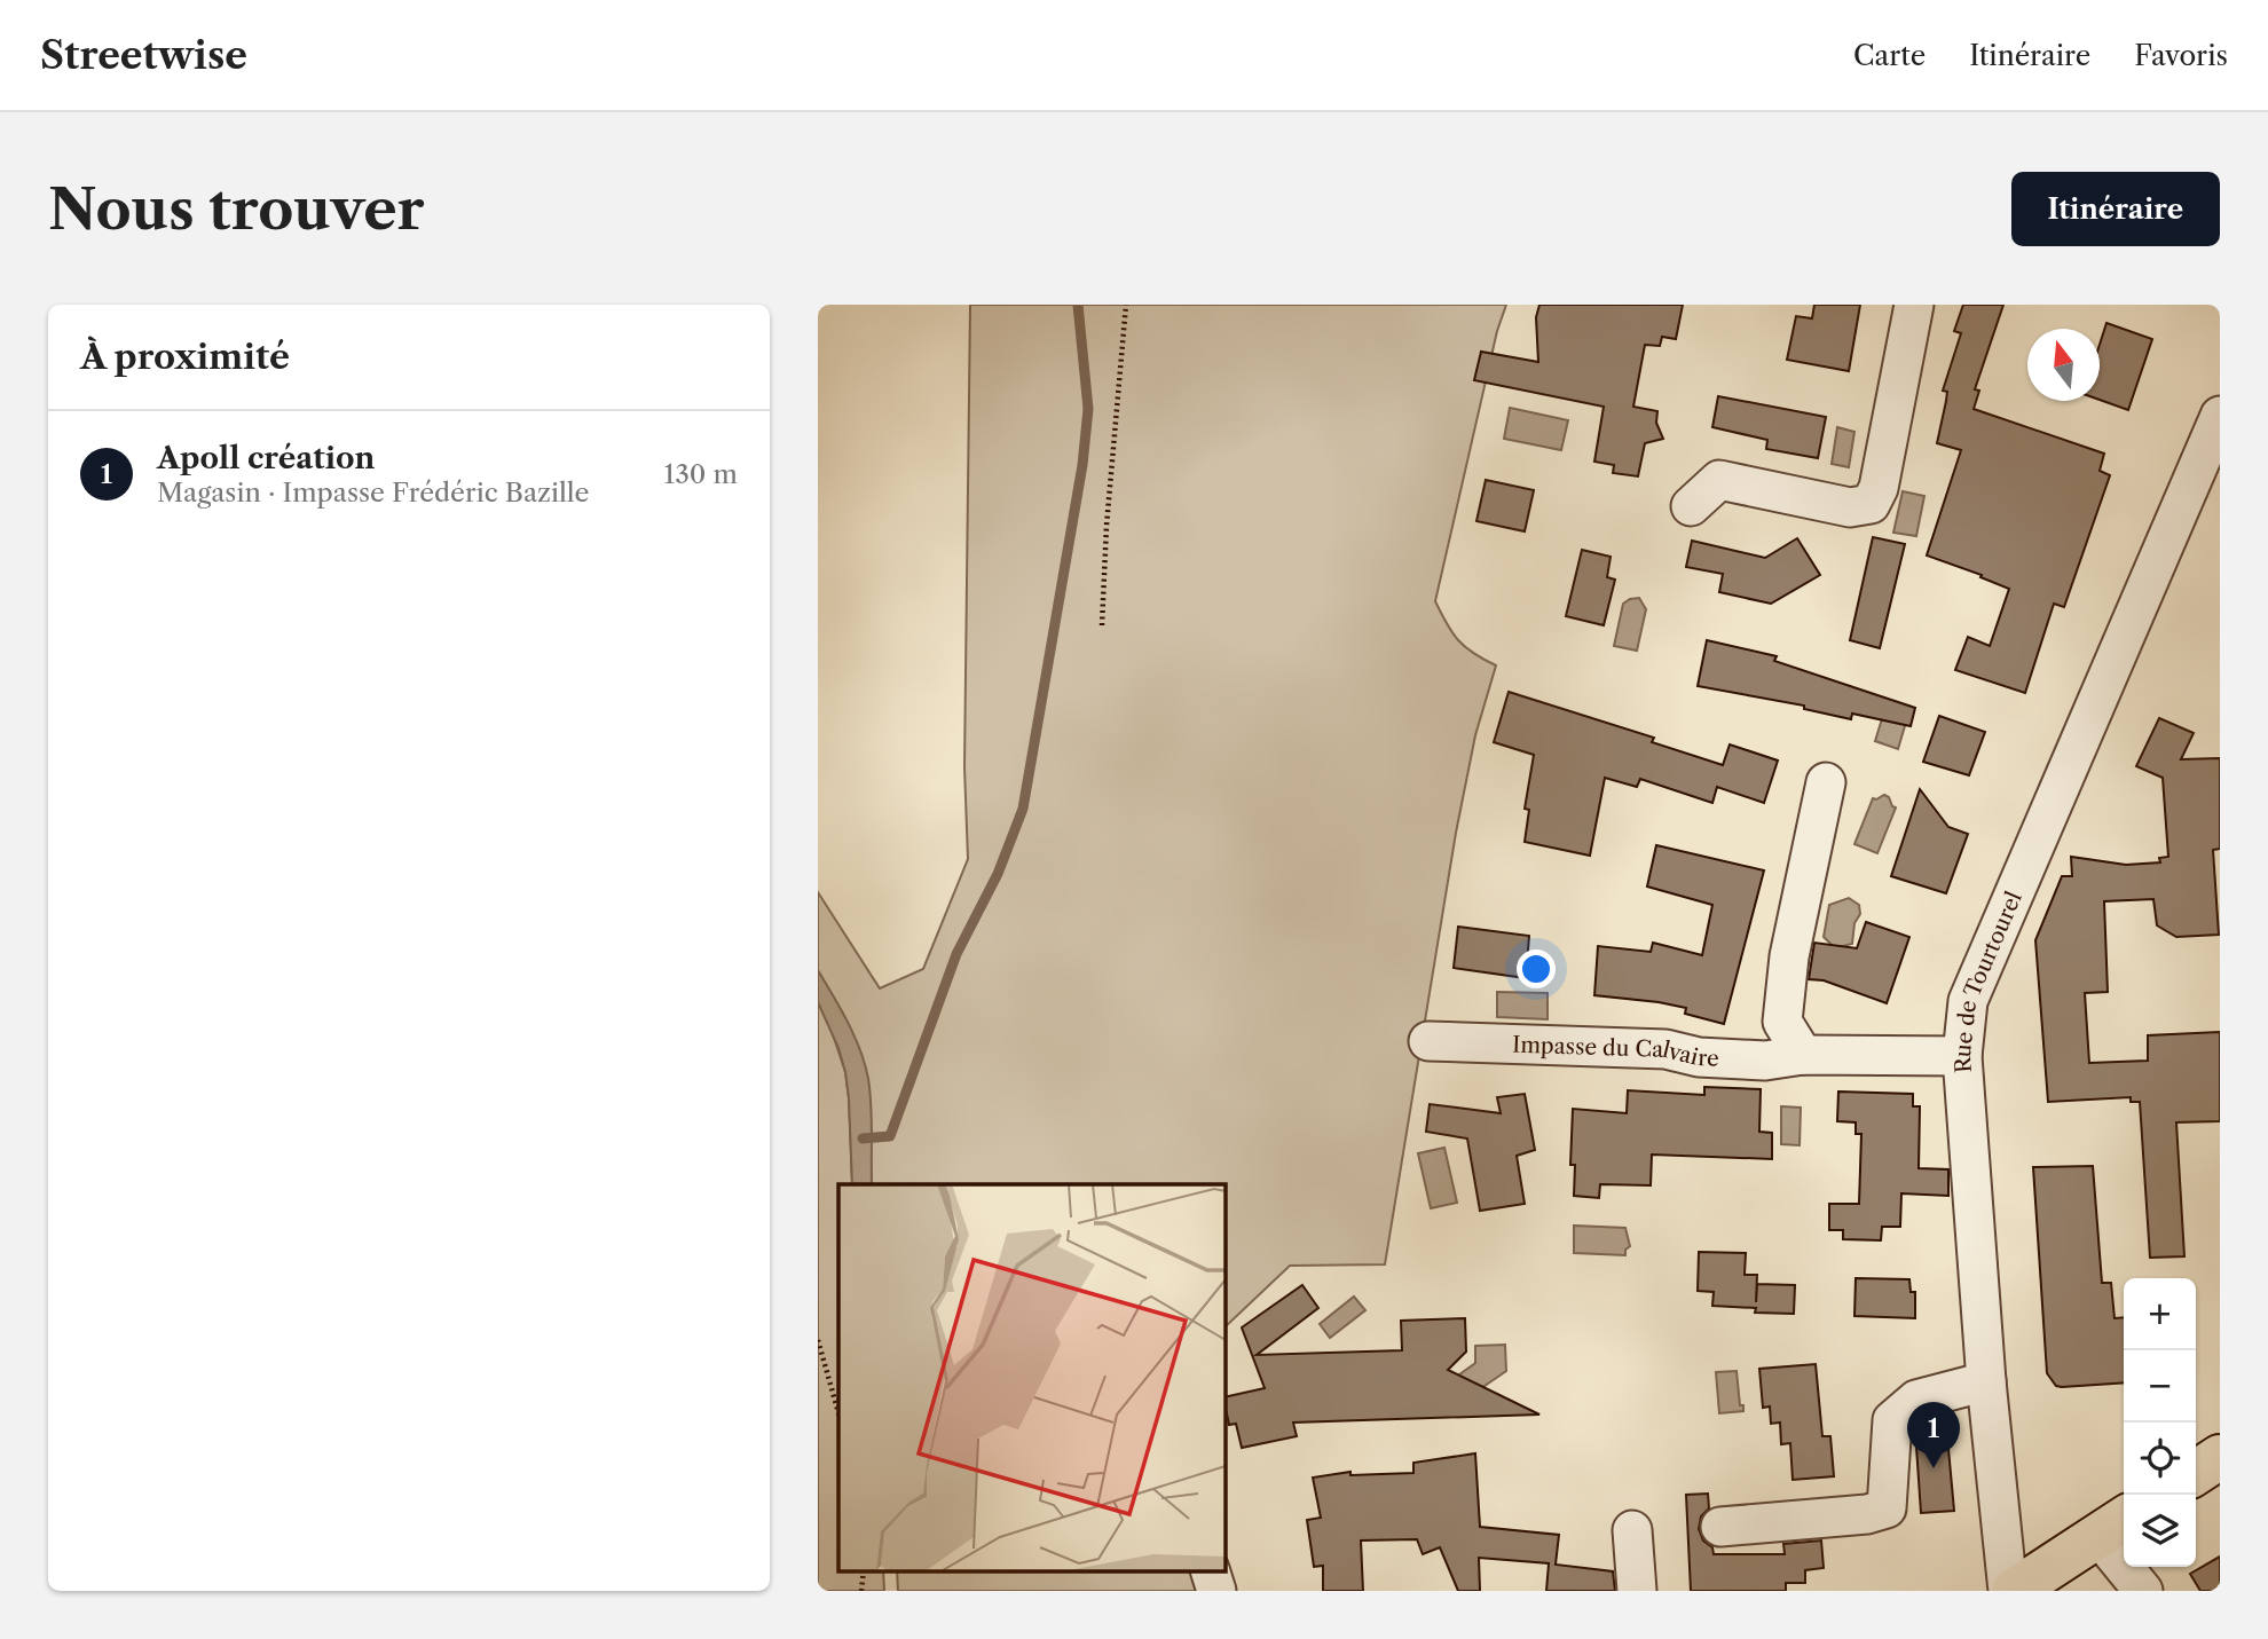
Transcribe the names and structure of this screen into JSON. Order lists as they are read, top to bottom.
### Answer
{
  "streets": {
    "street": ["Rue de Tourtourel", "Impasse du Calvaire"]
  },
  "crossings": [
    ["Rue de Tourtourel", "Impasse du Calvaire"]
  ],
  "north": "top",
  "page": {
    "header": "Streetwise",
    "nav": ["Carte", "Itinéraire", "Favoris"],
    "buttons": "Itinéraire",
    "title": "Nous trouver",
    "heading": "À proximité",
    "list": [
      {
        "mark": "1",
        "name": "Apoll création",
        "note": "Magasin · Impasse Frédéric Bazille",
        "value": "130 m"
      }
    ],
    "map_buttons": ["+", "−"],
    "pins": "1"
  }
}
